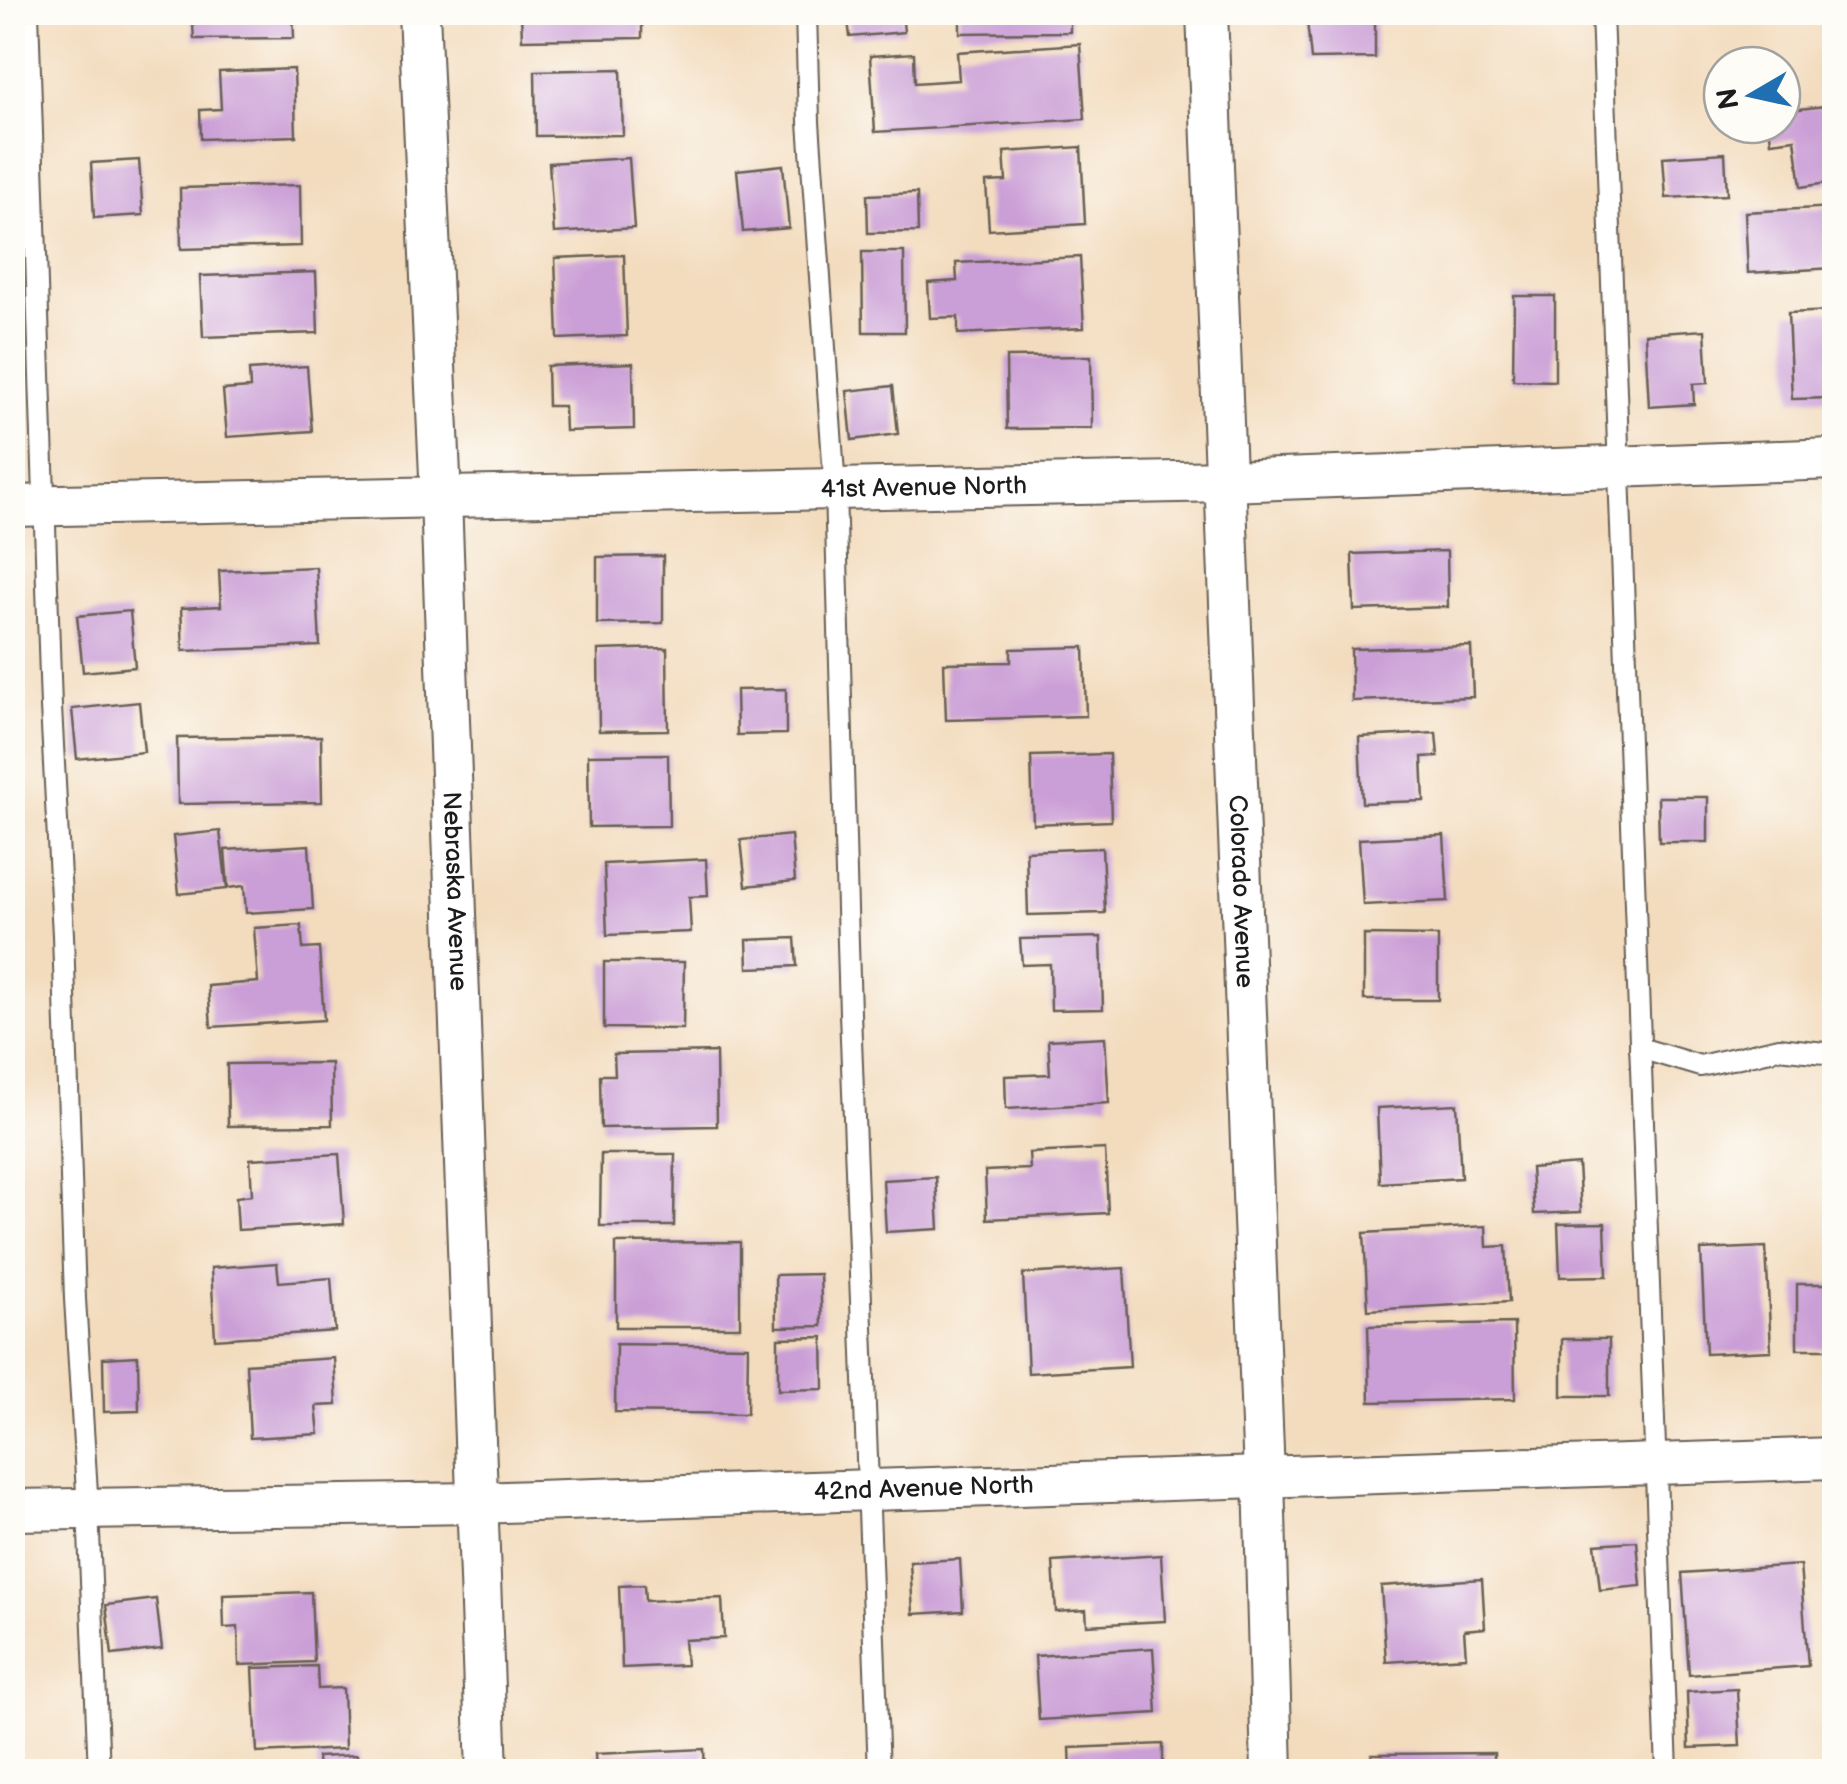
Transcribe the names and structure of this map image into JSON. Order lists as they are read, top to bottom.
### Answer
{
  "streets": {
    "street": [
      "41st Avenue North",
      "Nebraska Avenue",
      "Colorado Avenue",
      "42nd Avenue North"
    ]
  },
  "crossings": [
    ["41st Avenue North", "Nebraska Avenue"],
    ["41st Avenue North", "Colorado Avenue"],
    ["Nebraska Avenue", "42nd Avenue North"],
    ["Colorado Avenue", "42nd Avenue North"]
  ],
  "north": "left"
}
